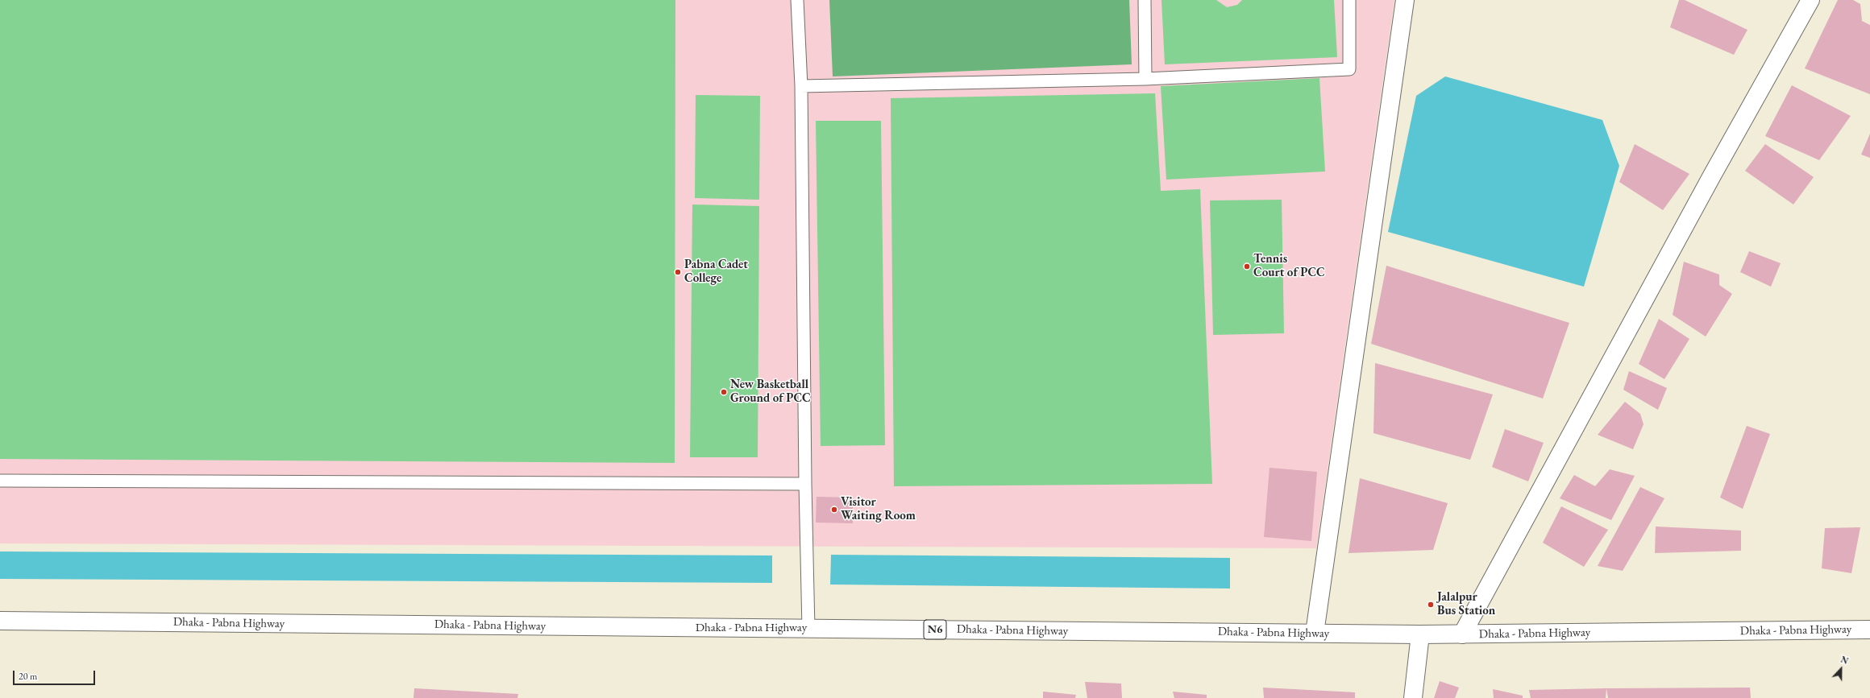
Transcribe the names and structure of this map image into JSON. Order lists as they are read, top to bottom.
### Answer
{
  "streets": {
    "main road": ["Dhaka - Pabna Highway", "N6"]
  },
  "places": [
    "Tennis Court of PCC",
    "Pabna Cadet College",
    "New Basketball Ground of PCC",
    "Visitor Waiting Room",
    "Jalalpur Bus Station"
  ],
  "scale_bar": "20 m",
  "north": "top"
}
